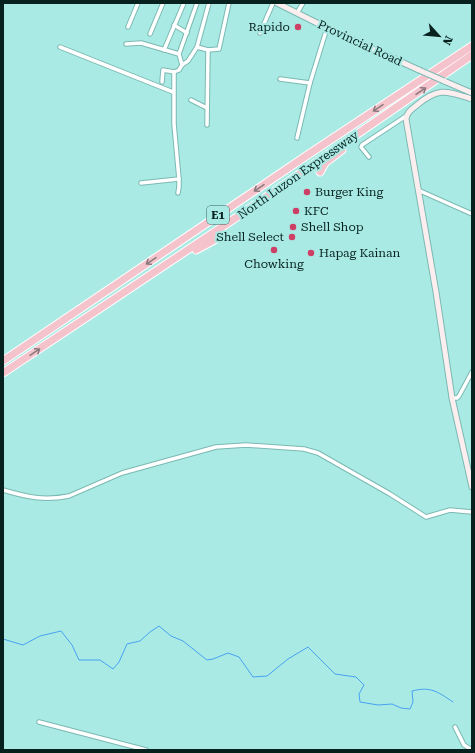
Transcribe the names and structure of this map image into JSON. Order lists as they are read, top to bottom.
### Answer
{
  "streets": {
    "highway": ["North Luzon Expressway", "E1"],
    "street": ["Provincial Road"]
  },
  "crossings": [
    ["North Luzon Expressway", "E1"]
  ],
  "places": [
    "Rapido",
    "Burger King",
    "KFC",
    "Shell Shop",
    "Shell Select",
    "Chowking",
    "Hapag Kainan"
  ],
  "north": "bottom right"
}
